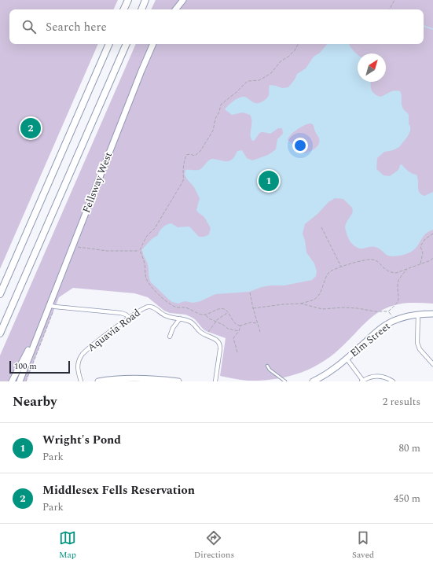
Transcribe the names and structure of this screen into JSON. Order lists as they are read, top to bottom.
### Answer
{
  "streets": {
    "main road": ["Fellsway West", "Elm Street"],
    "street": ["Aquavia Road"]
  },
  "scale_bar": "100 m",
  "north": "top right",
  "page": {
    "search": "Search here",
    "pins": ["2", "1"],
    "scale": "100 m",
    "heading": ["Nearby", "2 results"],
    "list": [
      {
        "mark": "1",
        "name": "Wright's Pond",
        "note": "Park",
        "value": "80 m"
      },
      {
        "mark": "2",
        "name": "Middlesex Fells Reservation",
        "note": "Park",
        "value": "450 m"
      }
    ],
    "nav": ["Map", "Directions", "Saved"]
  }
}
